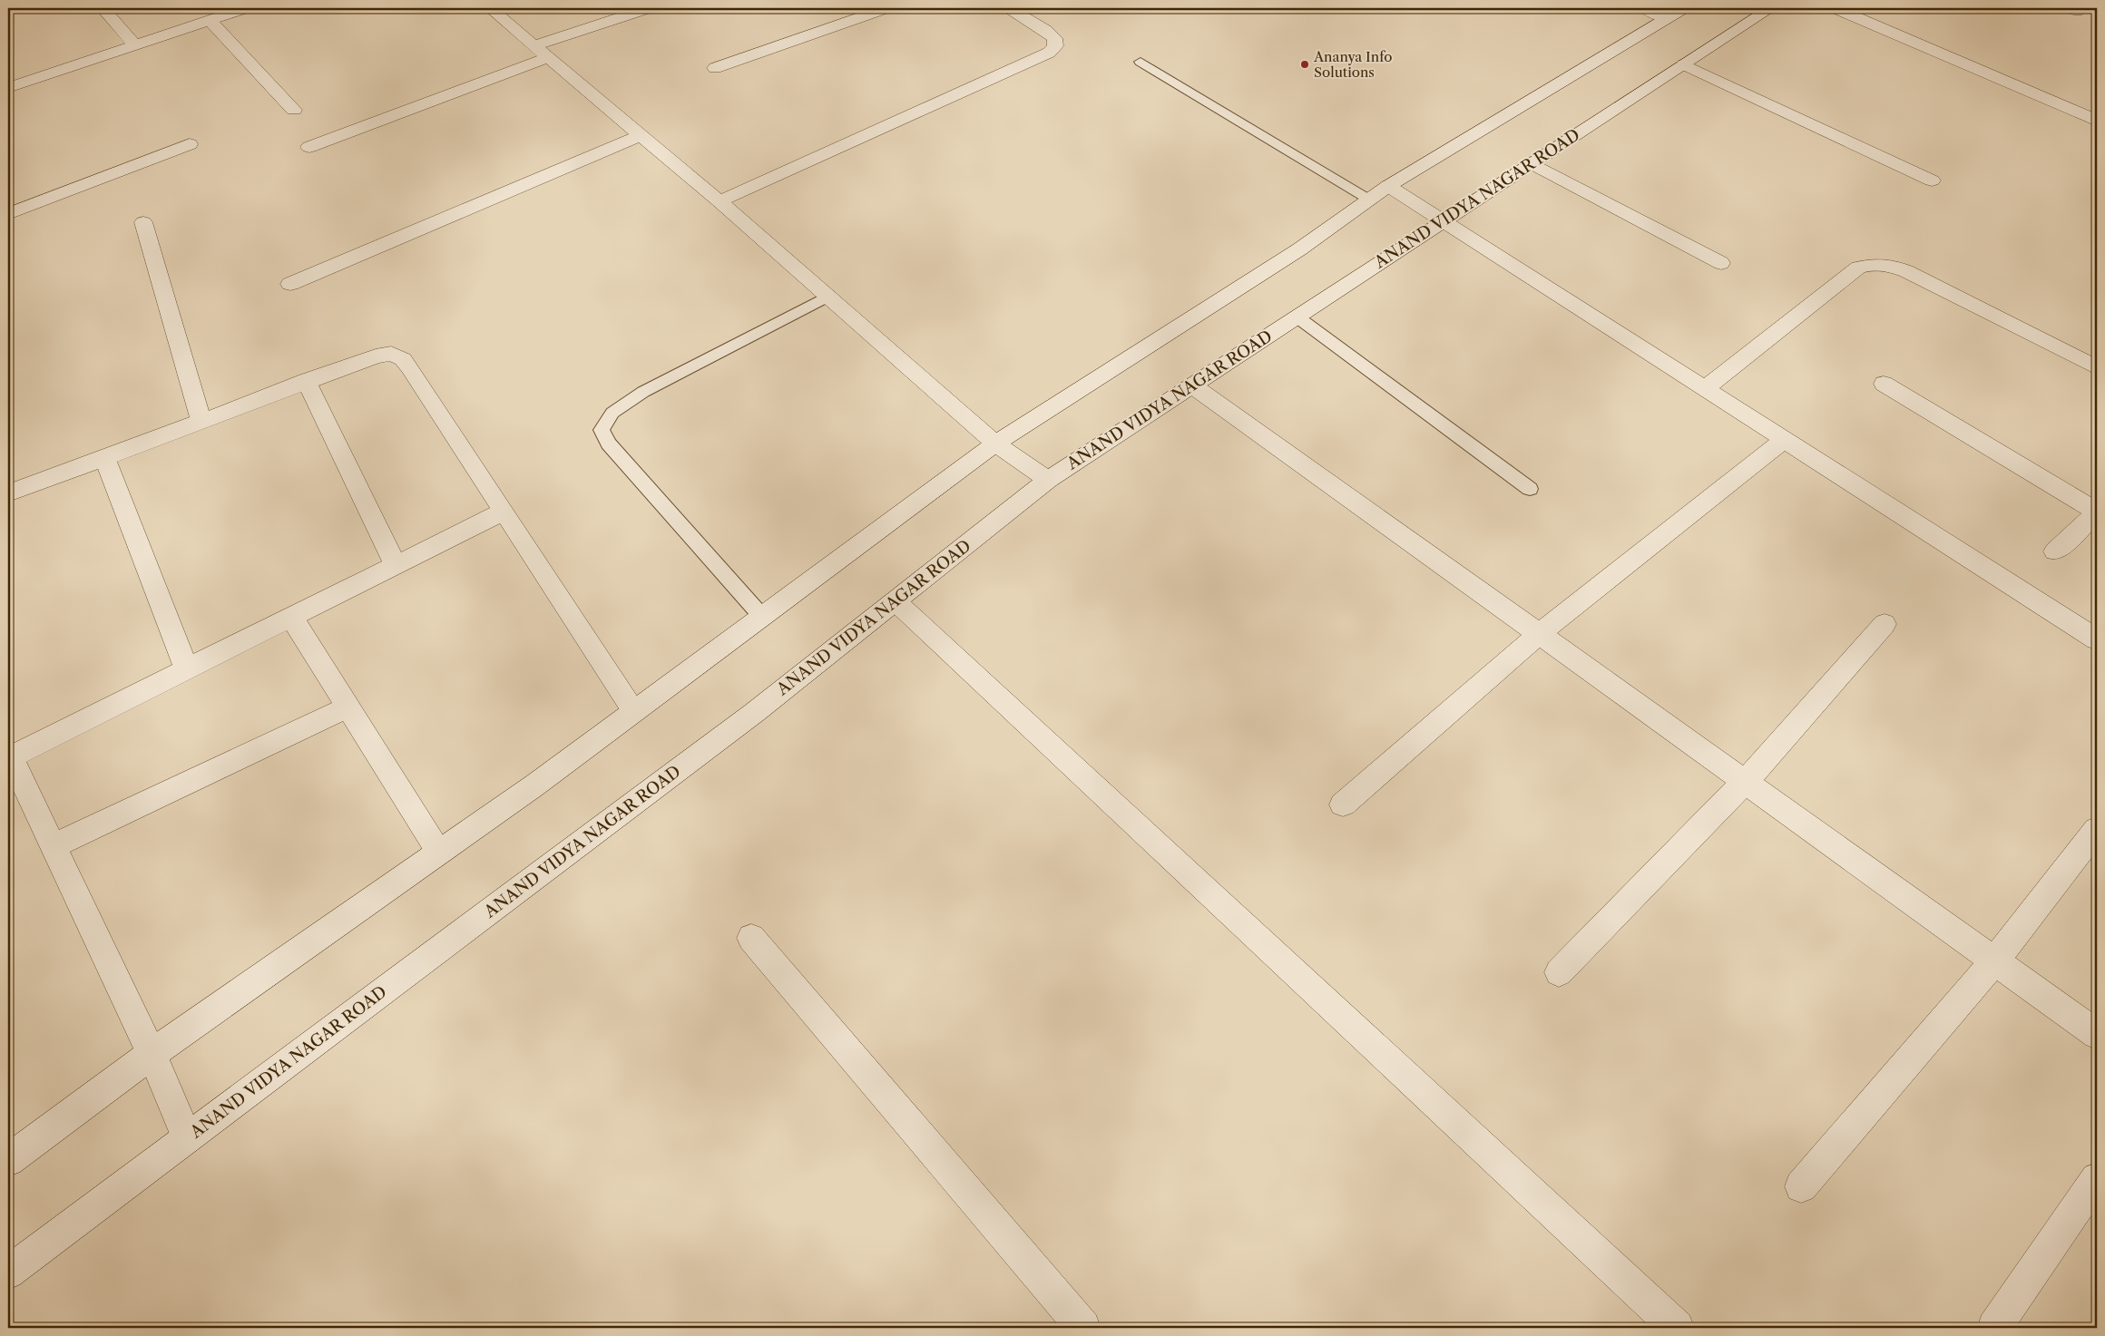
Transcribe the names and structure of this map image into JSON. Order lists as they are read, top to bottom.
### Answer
{
  "streets": {
    "street": ["ANAND VIDYA NAGAR ROAD"]
  },
  "places": ["Ananya Info Solutions"]
}
